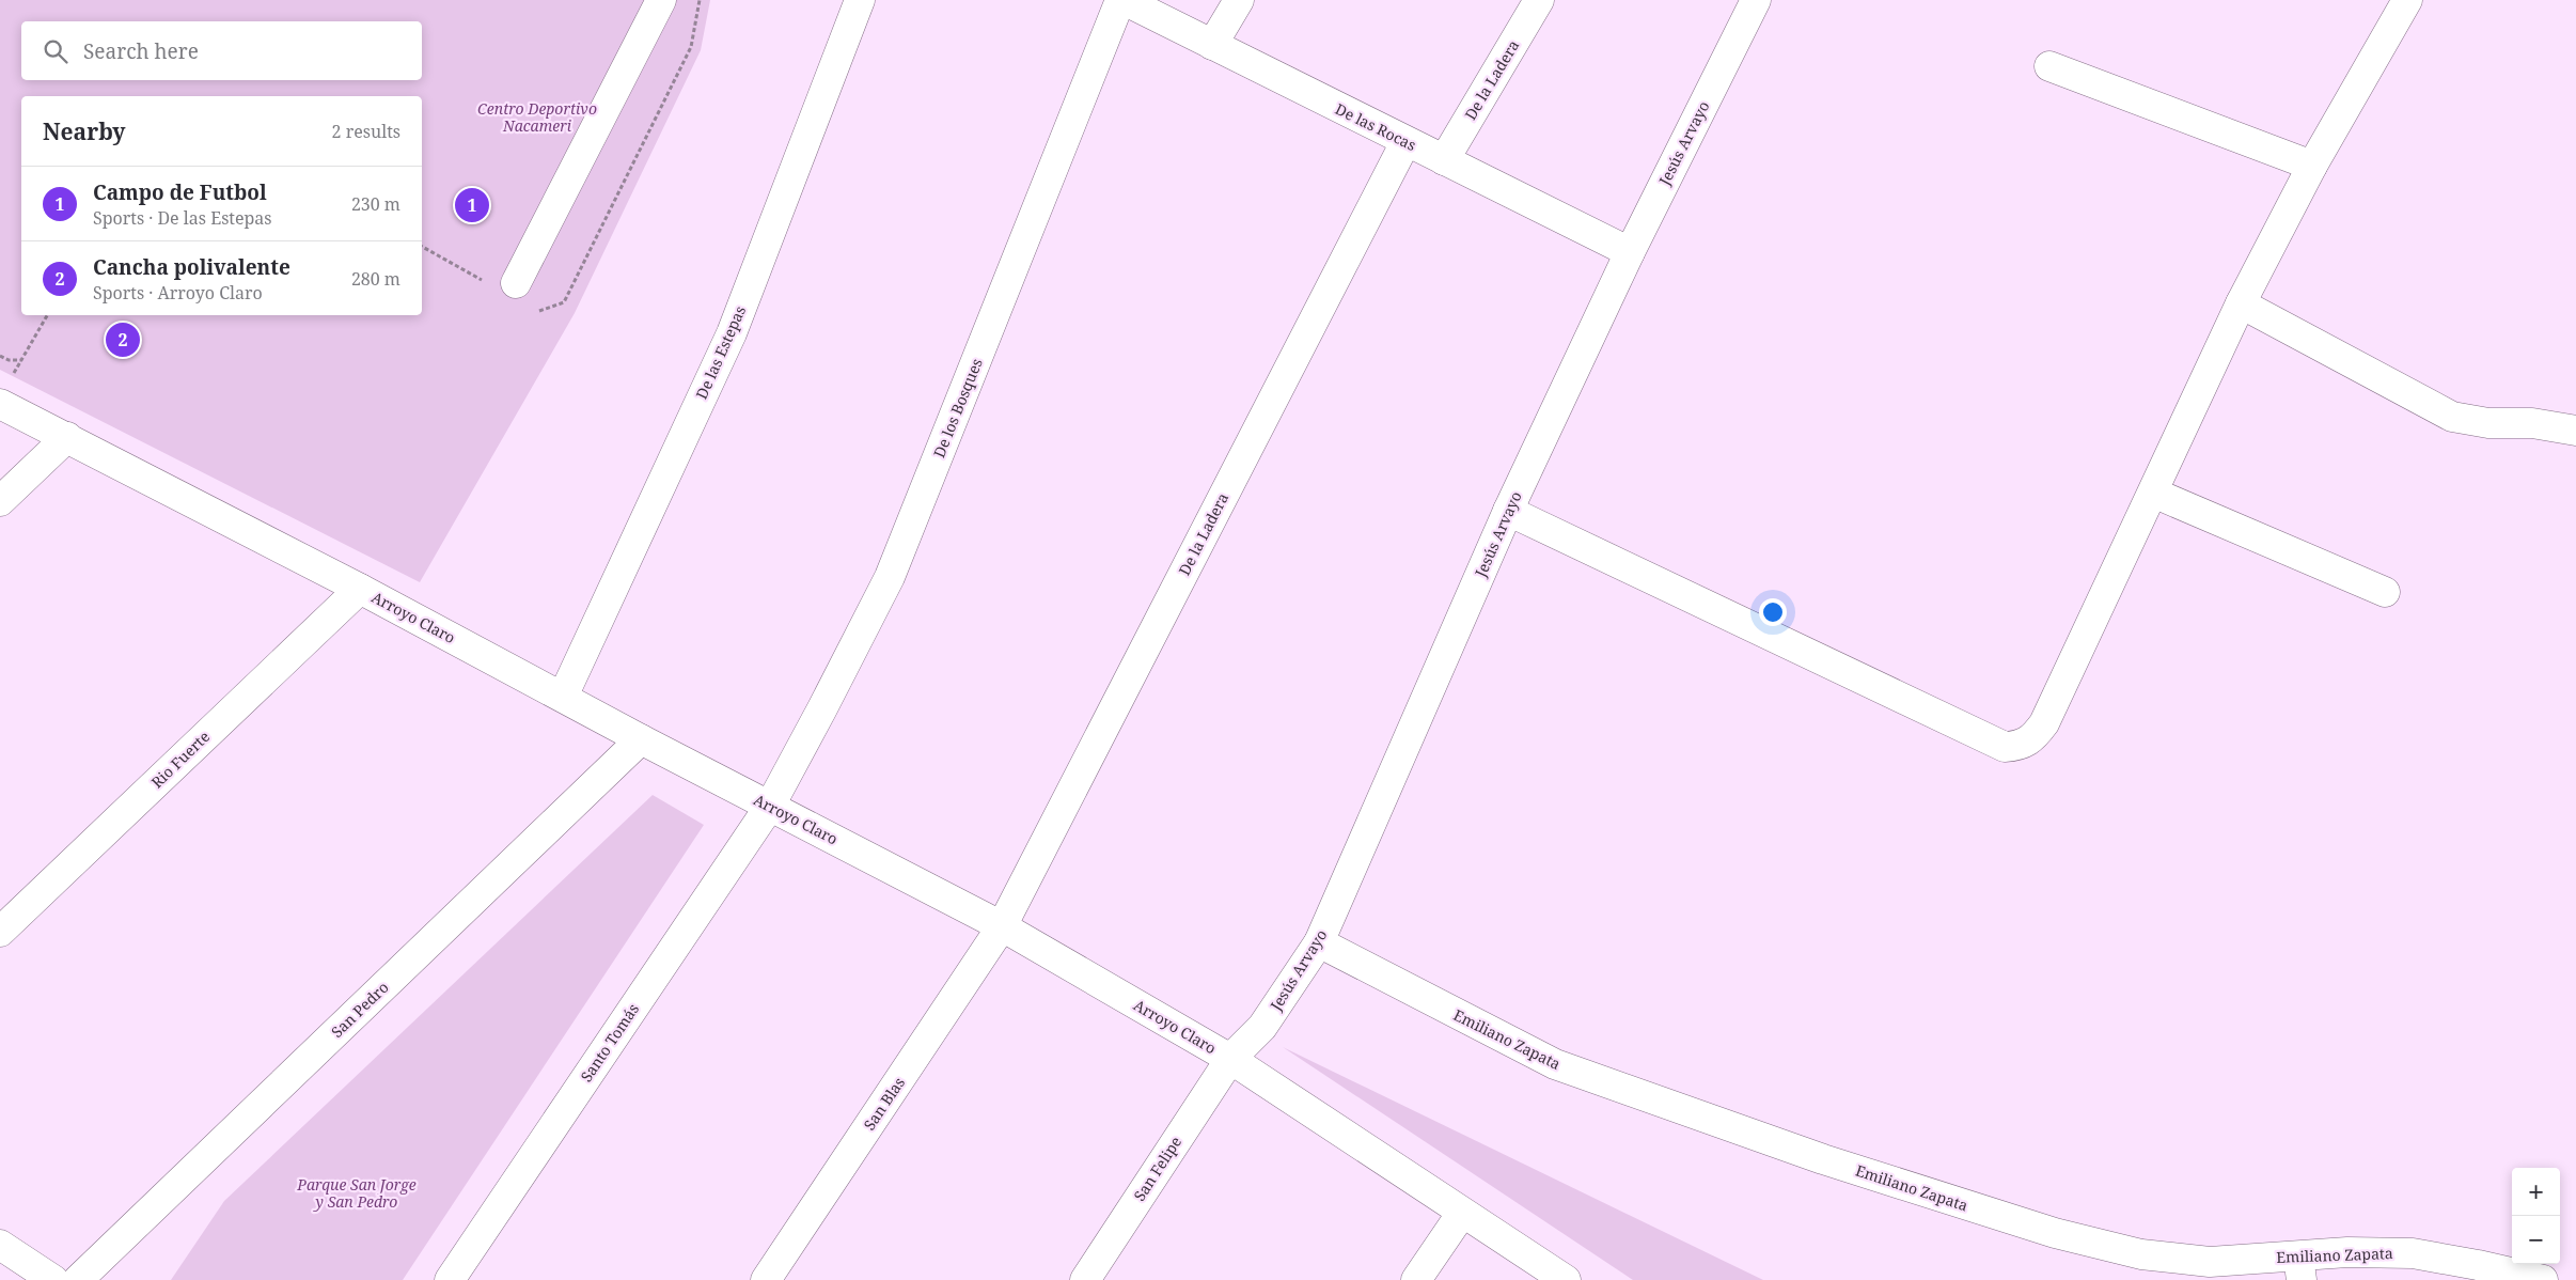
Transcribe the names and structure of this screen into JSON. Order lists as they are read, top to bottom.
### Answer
{
  "streets": {
    "street": [
      "De la Ladera",
      "De las Rocas",
      "Jesús Arvayo",
      "De las Estepas",
      "De los Bosques",
      "Arroyo Claro",
      "Rio Fuerte",
      "San Pedro",
      "Emiliano Zapata",
      "Santo Tomás",
      "San Blas",
      "San Felipe"
    ]
  },
  "crossings": [
    ["De la Ladera", "De las Rocas"],
    ["De la Ladera", "Arroyo Claro"],
    ["De la Ladera", "San Blas"],
    ["De las Rocas", "Jesús Arvayo"],
    ["De las Rocas", "De los Bosques"],
    ["Jesús Arvayo", "Arroyo Claro"],
    ["Jesús Arvayo", "Emiliano Zapata"],
    ["Jesús Arvayo", "San Felipe"],
    ["De las Estepas", "Arroyo Claro"],
    ["De los Bosques", "Arroyo Claro"],
    ["De los Bosques", "Santo Tomás"],
    ["Arroyo Claro", "Rio Fuerte"],
    ["Arroyo Claro", "San Pedro"],
    ["Arroyo Claro", "Santo Tomás"],
    ["Arroyo Claro", "San Blas"],
    ["Arroyo Claro", "San Felipe"]
  ],
  "parks": ["Centro Deportivo Nacameri", "Parque San Jorge y San Pedro"],
  "page": {
    "search": "Search here",
    "heading": ["Nearby", "2 results"],
    "list": [
      {
        "mark": "1",
        "name": "Campo de Futbol",
        "note": "Sports · De las Estepas",
        "value": "230 m"
      },
      {
        "mark": "2",
        "name": "Cancha polivalente",
        "note": "Sports · Arroyo Claro",
        "value": "280 m"
      }
    ],
    "pins": ["1", "2"],
    "map_buttons": ["+", "−"]
  }
}
